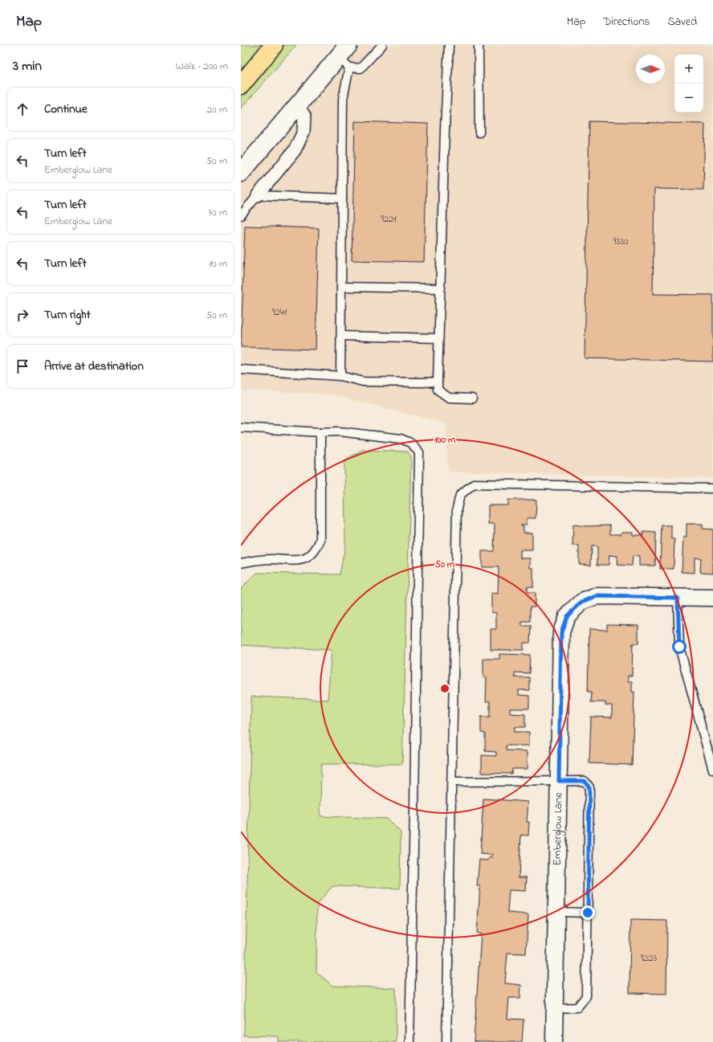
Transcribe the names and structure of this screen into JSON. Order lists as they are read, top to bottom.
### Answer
{
  "streets": {
    "street": ["Emberglow Lane"]
  },
  "house_numbers": [
    "9221",
    "9330",
    "9241",
    "9223"
  ],
  "north": "right",
  "page": {
    "header": "Map",
    "nav": ["Map", "Directions", "Saved"],
    "heading": ["3 min", "Walk · 200 m"],
    "map_buttons": ["+", "−"],
    "list": [
      ["Continue", "20 m"],
      ["Turn left", "Emberglow Lane", "50 m"],
      ["Turn left", "Emberglow Lane", "70 m"],
      ["Turn left", "10 m"],
      ["Turn right", "50 m"],
      "Arrive at destination"
    ]
  },
  "rings": ["100 m", "50 m"]
}
